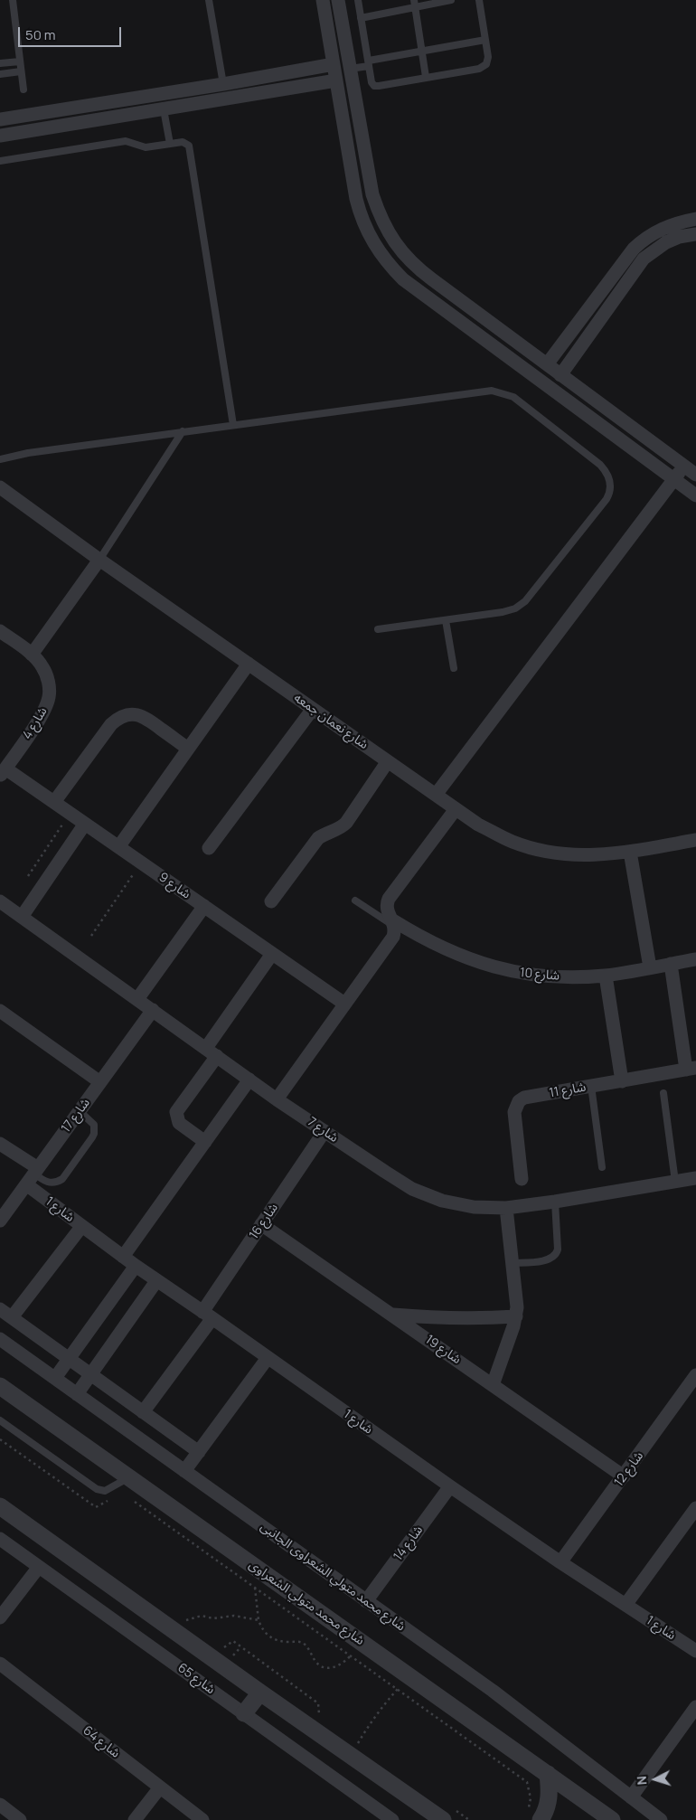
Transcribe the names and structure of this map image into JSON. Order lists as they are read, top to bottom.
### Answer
{
  "streets": {
    "street": [
      "شارع نعمان جمعه",
      "شارع 4",
      "شارع 9",
      "شارع 10",
      "شارع 11",
      "شارع 17",
      "شارع 7",
      "شارع 1",
      "شارع 16",
      "شارع 19",
      "شارع 12",
      "شارع 14",
      "شارع محمد متولي الشعراوى الجانبى",
      "شارع محمد متولي الشعراوى",
      "شارع 65",
      "شارع 64"
    ]
  },
  "crossings": [
    ["شارع 4", "شارع 9"],
    ["شارع 17", "شارع 7"],
    ["شارع 17", "شارع 1"],
    ["شارع 7", "شارع 16"],
    ["شارع 1", "شارع 16"],
    ["شارع 1", "شارع 12"],
    ["شارع 1", "شارع 14"],
    ["شارع 16", "شارع 19"],
    ["شارع 19", "شارع 12"],
    ["شارع 14", "شارع محمد متولي الشعراوى الجانبى"]
  ],
  "scale_bar": "50 m",
  "north": "left"
}
